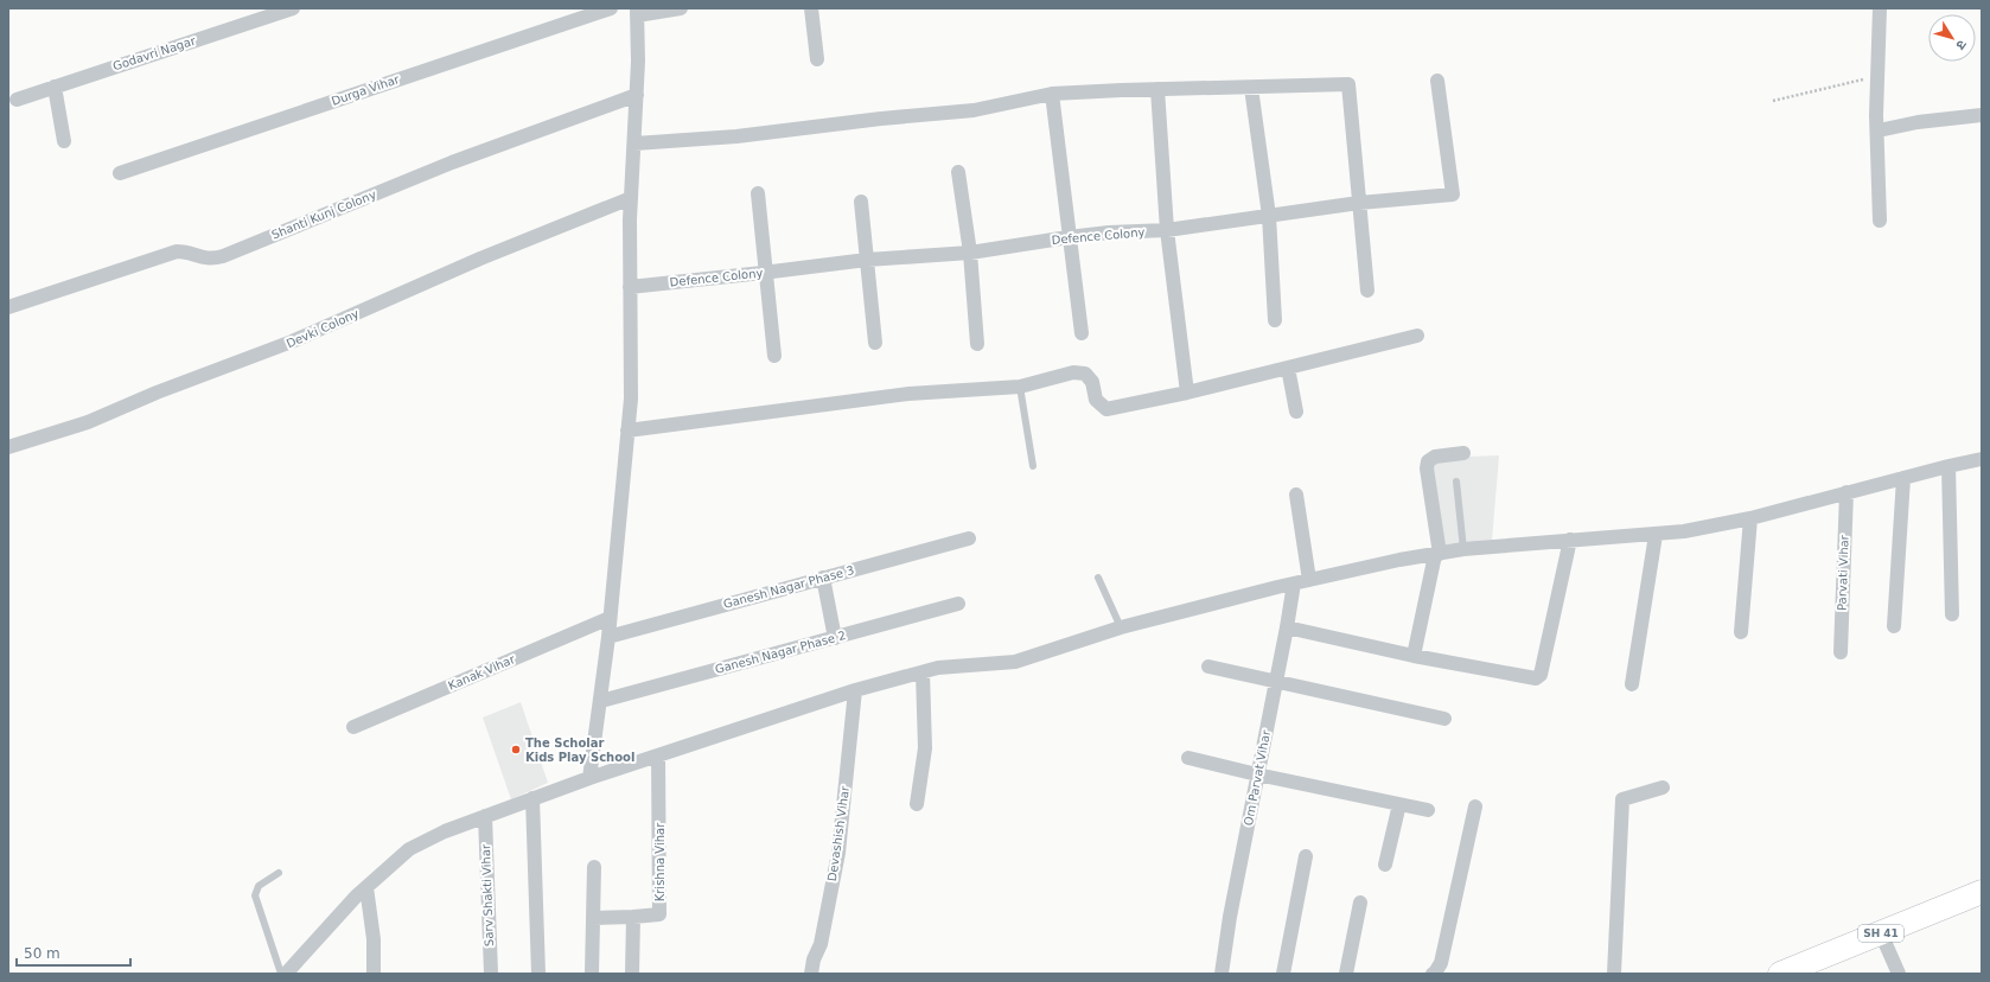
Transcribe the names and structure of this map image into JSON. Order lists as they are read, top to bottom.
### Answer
{
  "streets": {
    "main road": ["SH 41"],
    "street": [
      "Godavri Nagar",
      "Durga Vihar",
      "Shanti Kunj Colony",
      "Defence Colony",
      "Devki Colony",
      "Parvati Vihar",
      "Ganesh Nagar Phase 3",
      "Ganesh Nagar Phase 2",
      "Kanak Vihar",
      "Om Parvat Vihar",
      "Devashish Vihar",
      "Krishna Vihar",
      "Sarv Shakti Vihar"
    ]
  },
  "places": ["The Scholar Kids Play School"],
  "scale_bar": "50 m",
  "north": "bottom right"
}
